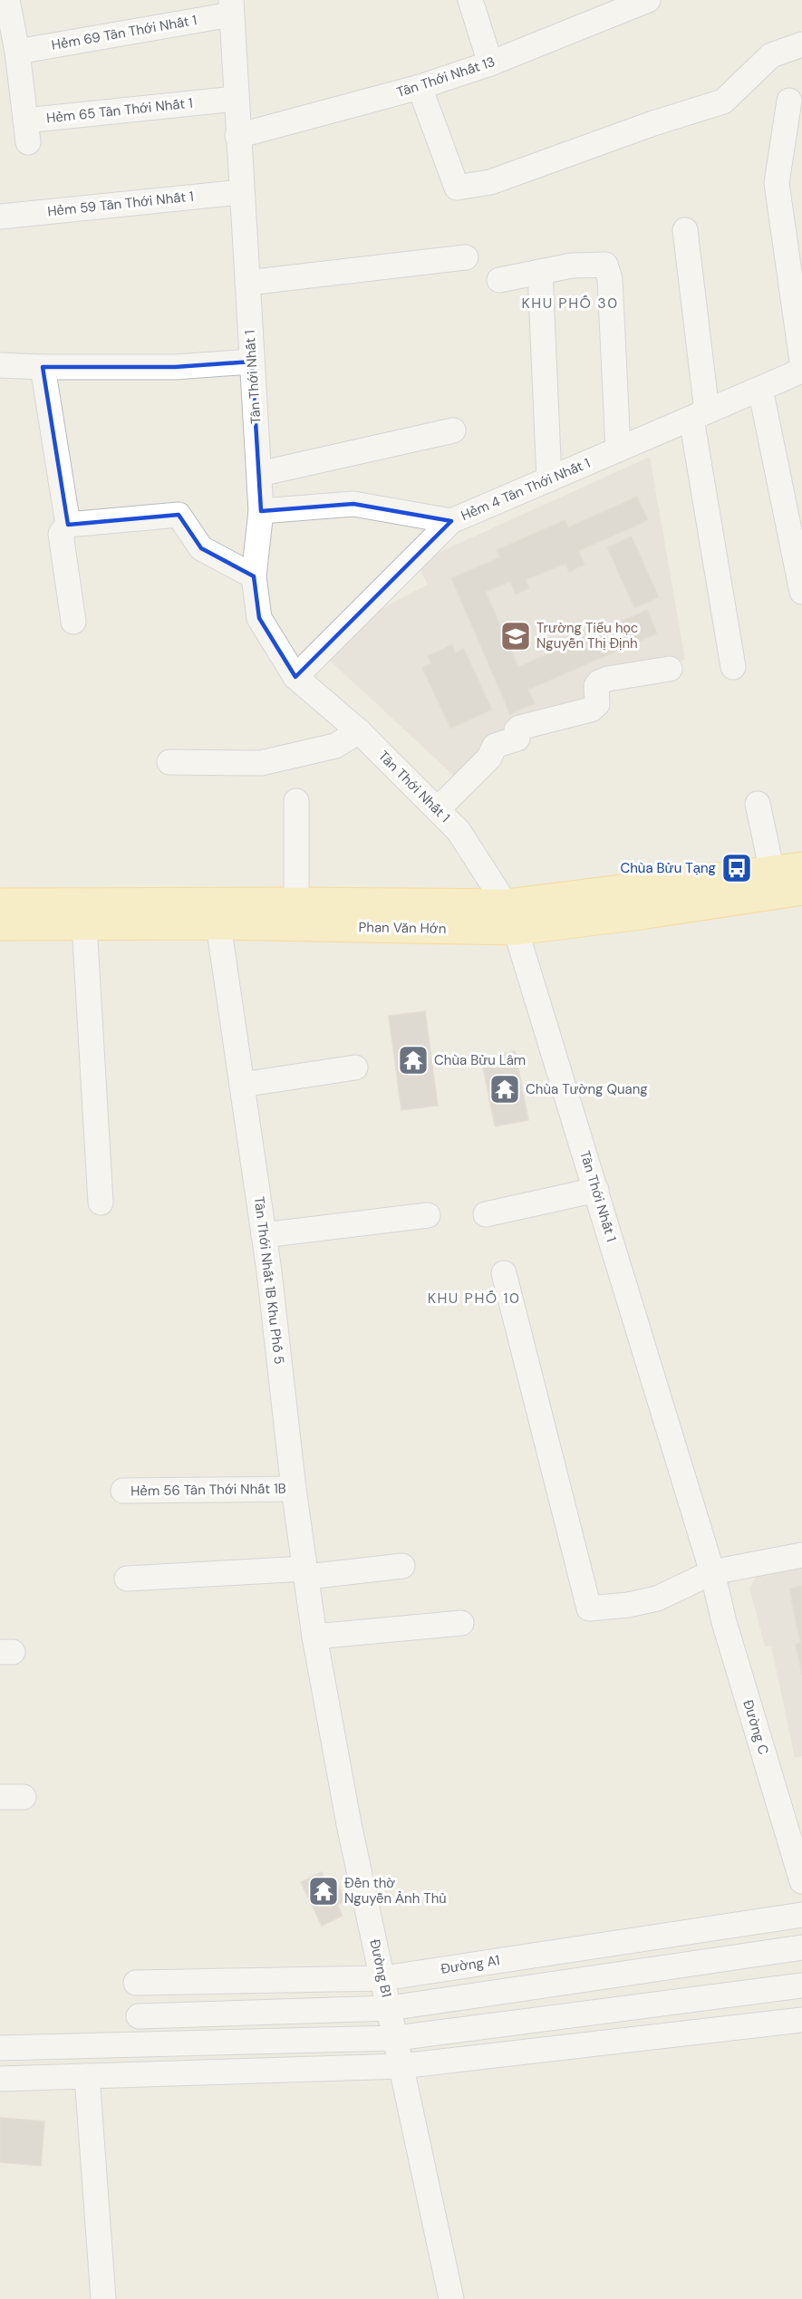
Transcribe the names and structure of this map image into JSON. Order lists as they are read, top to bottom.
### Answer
{
  "streets": {
    "main road": ["Phan Văn Hớn"],
    "street": [
      "Hẻm 69 Tân Thới Nhất 1",
      "Tân Thới Nhất 13",
      "Hẻm 65 Tân Thới Nhất 1",
      "Hẻm 59 Tân Thới Nhất 1",
      "Tân Thới Nhất 1",
      "Hẻm 4 Tân Thới Nhất 1",
      "Tân Thới Nhất 1B Khu Phố 5",
      "Hẻm 56 Tân Thới Nhất 1B",
      "Đường C",
      "Đường A1",
      "Đường B1"
    ]
  },
  "crossings": [
    ["Hẻm 69 Tân Thới Nhất 1", "Hẻm 65 Tân Thới Nhất 1"],
    ["Hẻm 69 Tân Thới Nhất 1", "Tân Thới Nhất 1"],
    ["Tân Thới Nhất 13", "Tân Thới Nhất 1"],
    ["Hẻm 65 Tân Thới Nhất 1", "Tân Thới Nhất 1"],
    ["Hẻm 59 Tân Thới Nhất 1", "Tân Thới Nhất 1"],
    ["Tân Thới Nhất 1", "Hẻm 4 Tân Thới Nhất 1"],
    ["Tân Thới Nhất 1", "Phan Văn Hớn"],
    ["Tân Thới Nhất 1", "Đường C"],
    ["Phan Văn Hớn", "Tân Thới Nhất 1B Khu Phố 5"],
    ["Tân Thới Nhất 1B Khu Phố 5", "Hẻm 56 Tân Thới Nhất 1B"],
    ["Tân Thới Nhất 1B Khu Phố 5", "Đường B1"],
    ["Đường A1", "Đường B1"]
  ],
  "districts": ["KHU PHỐ 30", "KHU PHỐ 10"],
  "places": {
    "school or university": ["Trường Tiểu học Nguyễn Thị Định"],
    "bus stop": ["Chùa Bửu Tạng"],
    "temple": ["Chùa Bửu Lâm", "Chùa Tường Quang", "Đền thờ Nguyễn Ảnh Thủ"]
  }
}
